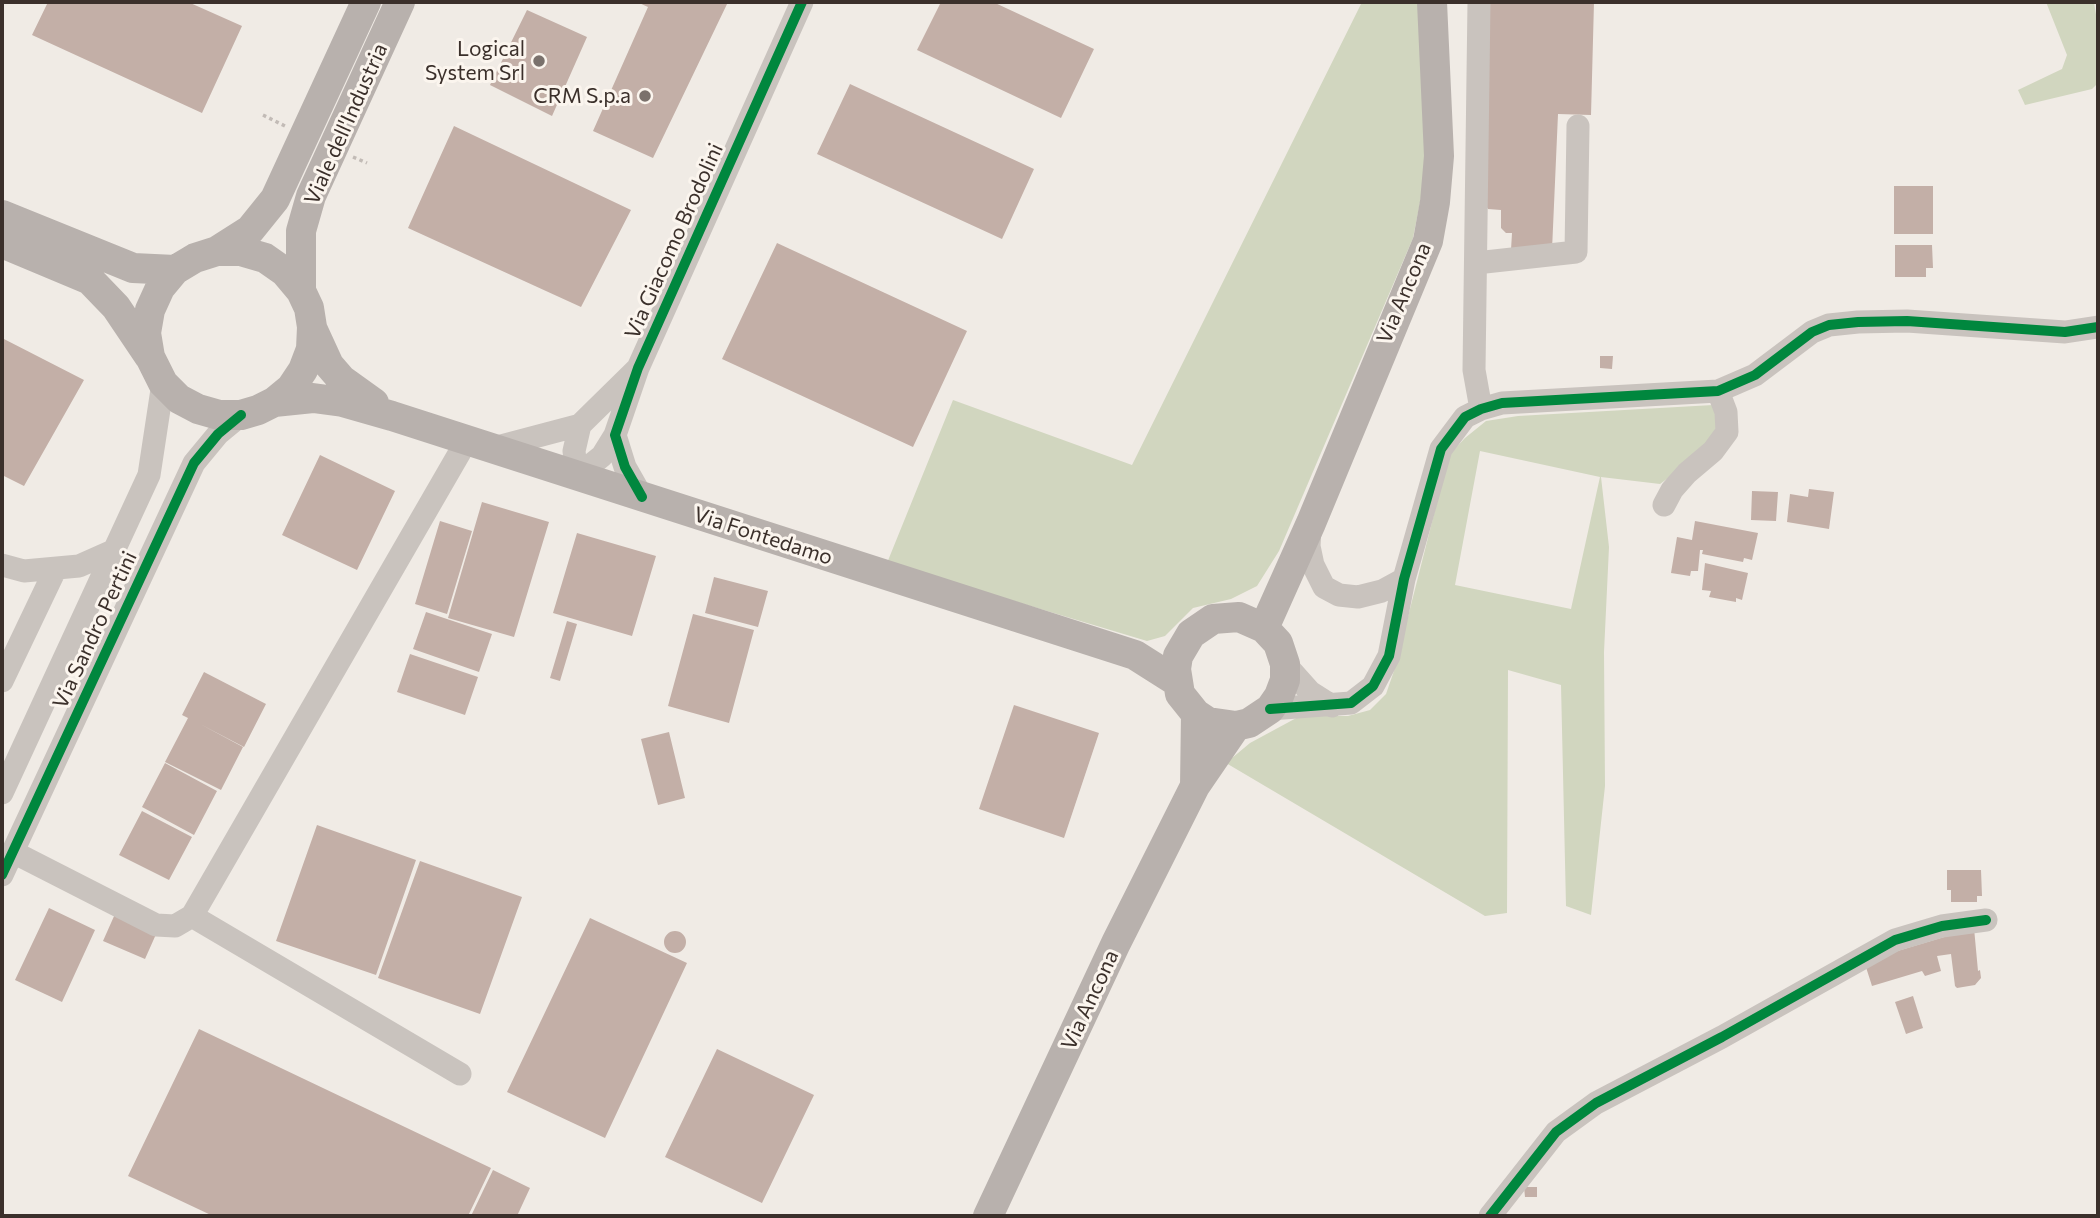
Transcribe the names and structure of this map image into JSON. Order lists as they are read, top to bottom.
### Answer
{
  "streets": {
    "main road": ["Viale dell'Industria", "Via Ancona", "Via Fontedamo"],
    "street": ["Via Giacomo Brodolini", "Via Sandro Pertini"]
  },
  "crossings": [
    ["Viale dell'Industria", "Via Fontedamo"],
    ["Viale dell'Industria", "Via Sandro Pertini"],
    ["Via Giacomo Brodolini", "Via Fontedamo"],
    ["Via Ancona", "Via Fontedamo"],
    ["Via Fontedamo", "Via Sandro Pertini"]
  ],
  "places": ["Logical System Srl", "CRM S.p.a"]
}
